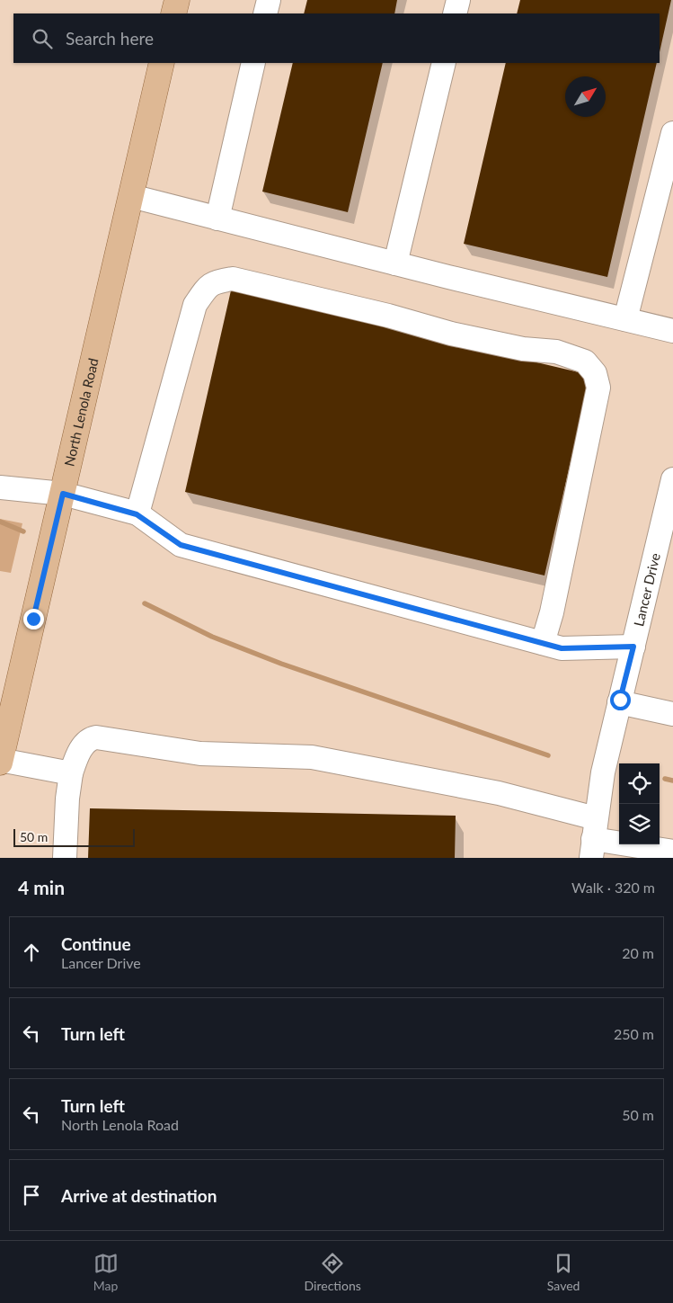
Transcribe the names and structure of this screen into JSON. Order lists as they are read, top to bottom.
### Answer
{
  "streets": {
    "main road": ["North Lenola Road"],
    "street": ["Lancer Drive"]
  },
  "scale_bar": "50 m",
  "north": "top right",
  "page": {
    "search": "Search here",
    "scale": "50 m",
    "heading": ["4 min", "Walk · 320 m"],
    "list": [
      ["Continue", "Lancer Drive", "20 m"],
      ["Turn left", "250 m"],
      ["Turn left", "North Lenola Road", "50 m"],
      "Arrive at destination"
    ],
    "nav": ["Map", "Directions", "Saved"]
  }
}
